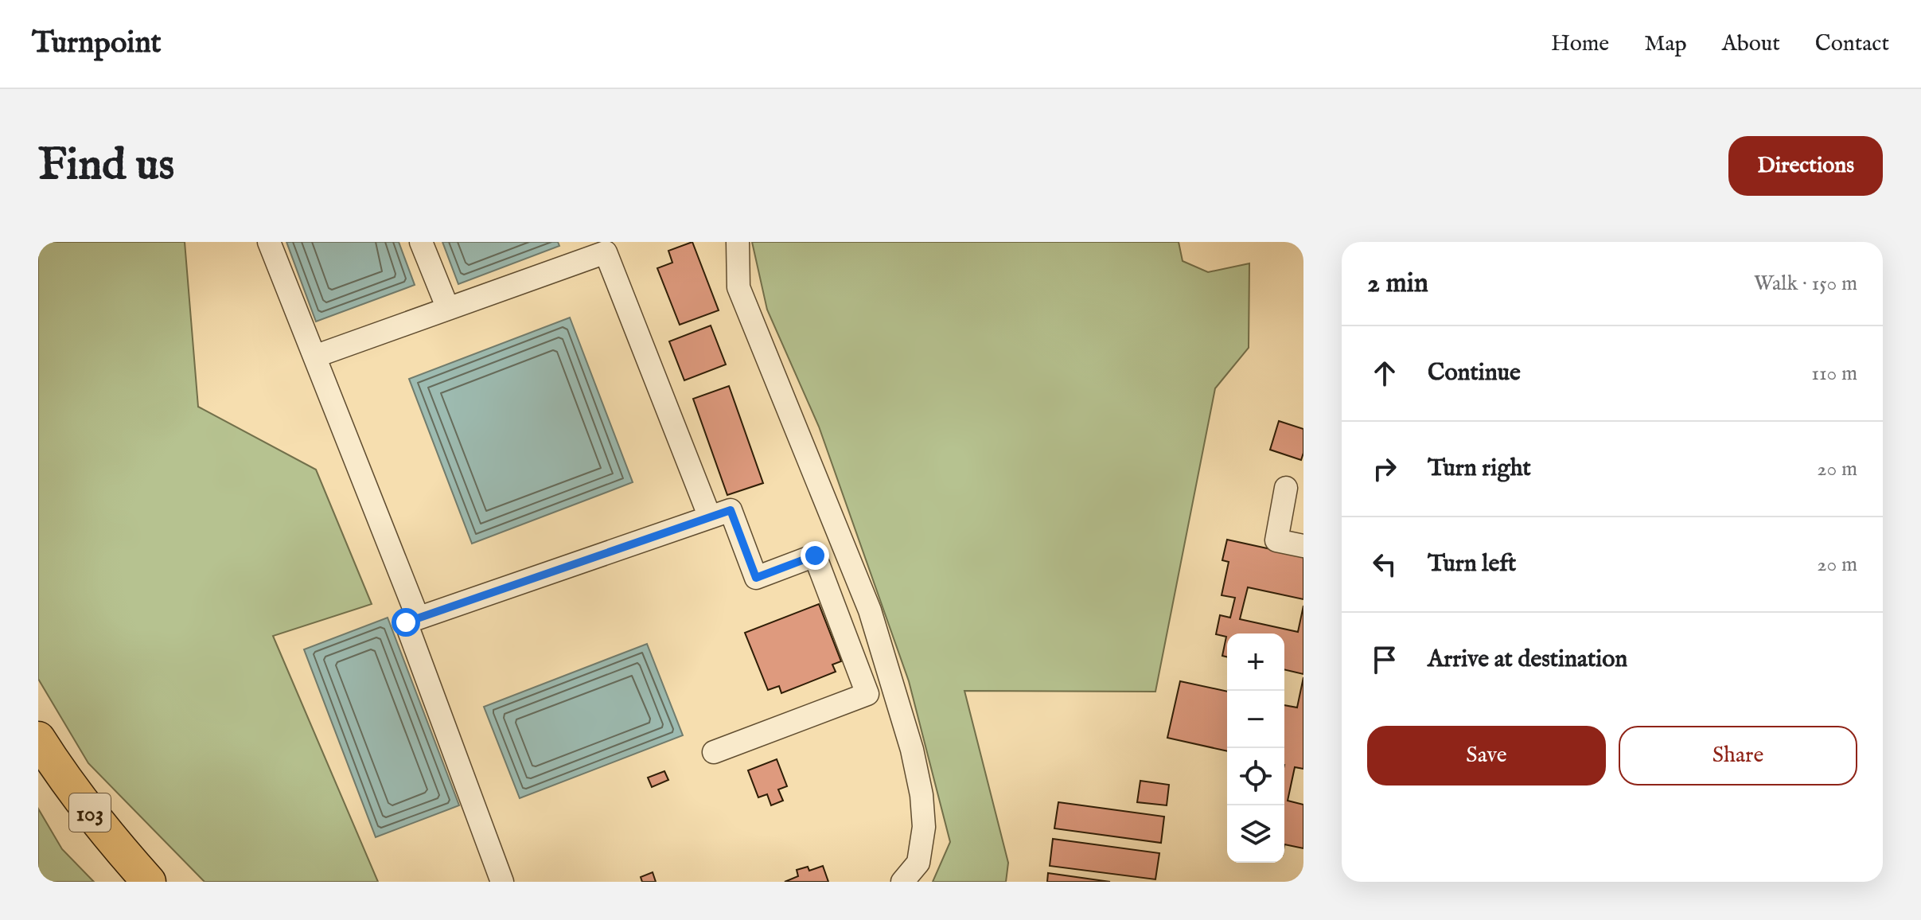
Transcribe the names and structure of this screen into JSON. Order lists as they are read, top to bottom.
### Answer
{
  "streets": {
    "highway": ["103"]
  },
  "page": {
    "header": "Turnpoint",
    "nav": [
      "Home",
      "Map",
      "About",
      "Contact"
    ],
    "buttons": [
      "Directions",
      ["Save", "Share"]
    ],
    "title": "Find us",
    "heading": ["2 min", "Walk · 150 m"],
    "list": [
      ["Continue", "110 m"],
      ["Turn right", "20 m"],
      ["Turn left", "20 m"],
      "Arrive at destination"
    ],
    "map_buttons": ["+", "−"]
  }
}
